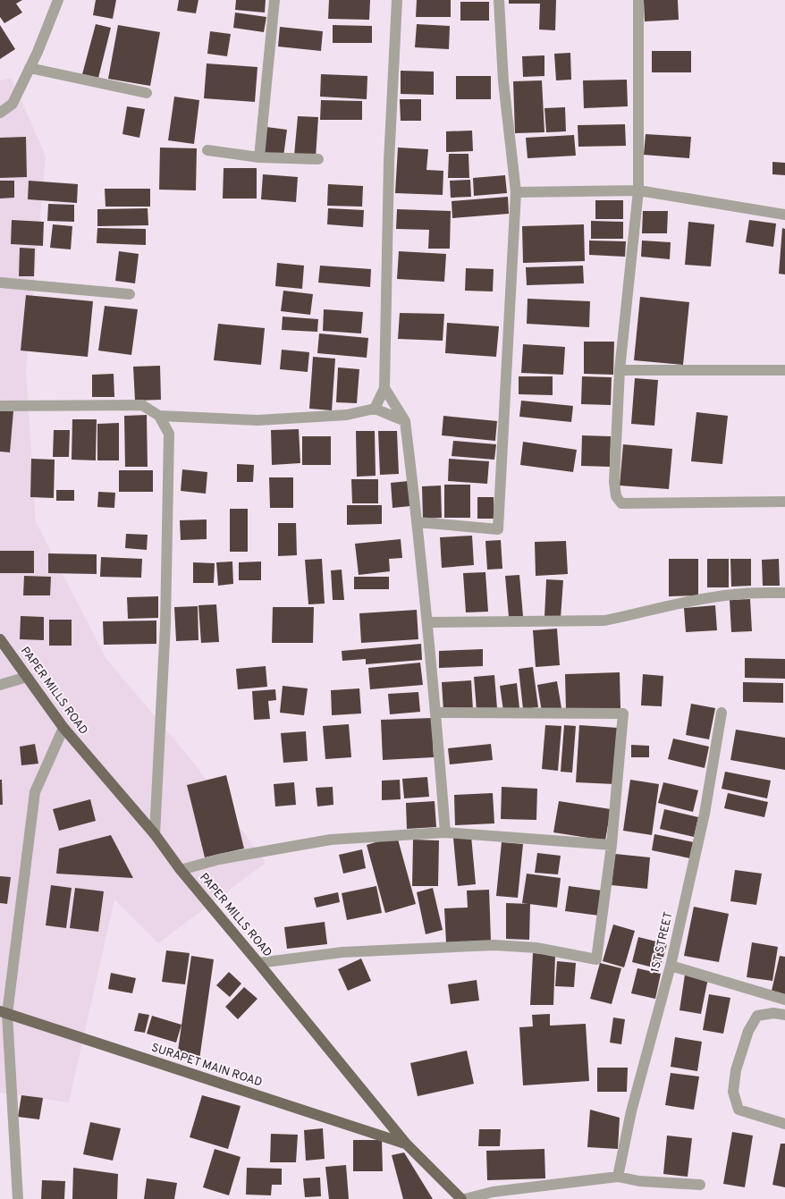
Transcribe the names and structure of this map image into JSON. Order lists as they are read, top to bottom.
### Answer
{
  "streets": {
    "main road": ["PAPER MILLS ROAD", "SURAPET MAIN ROAD"],
    "street": ["1ST STREET"]
  },
  "crossings": [
    ["PAPER MILLS ROAD", "SURAPET MAIN ROAD"]
  ]
}
